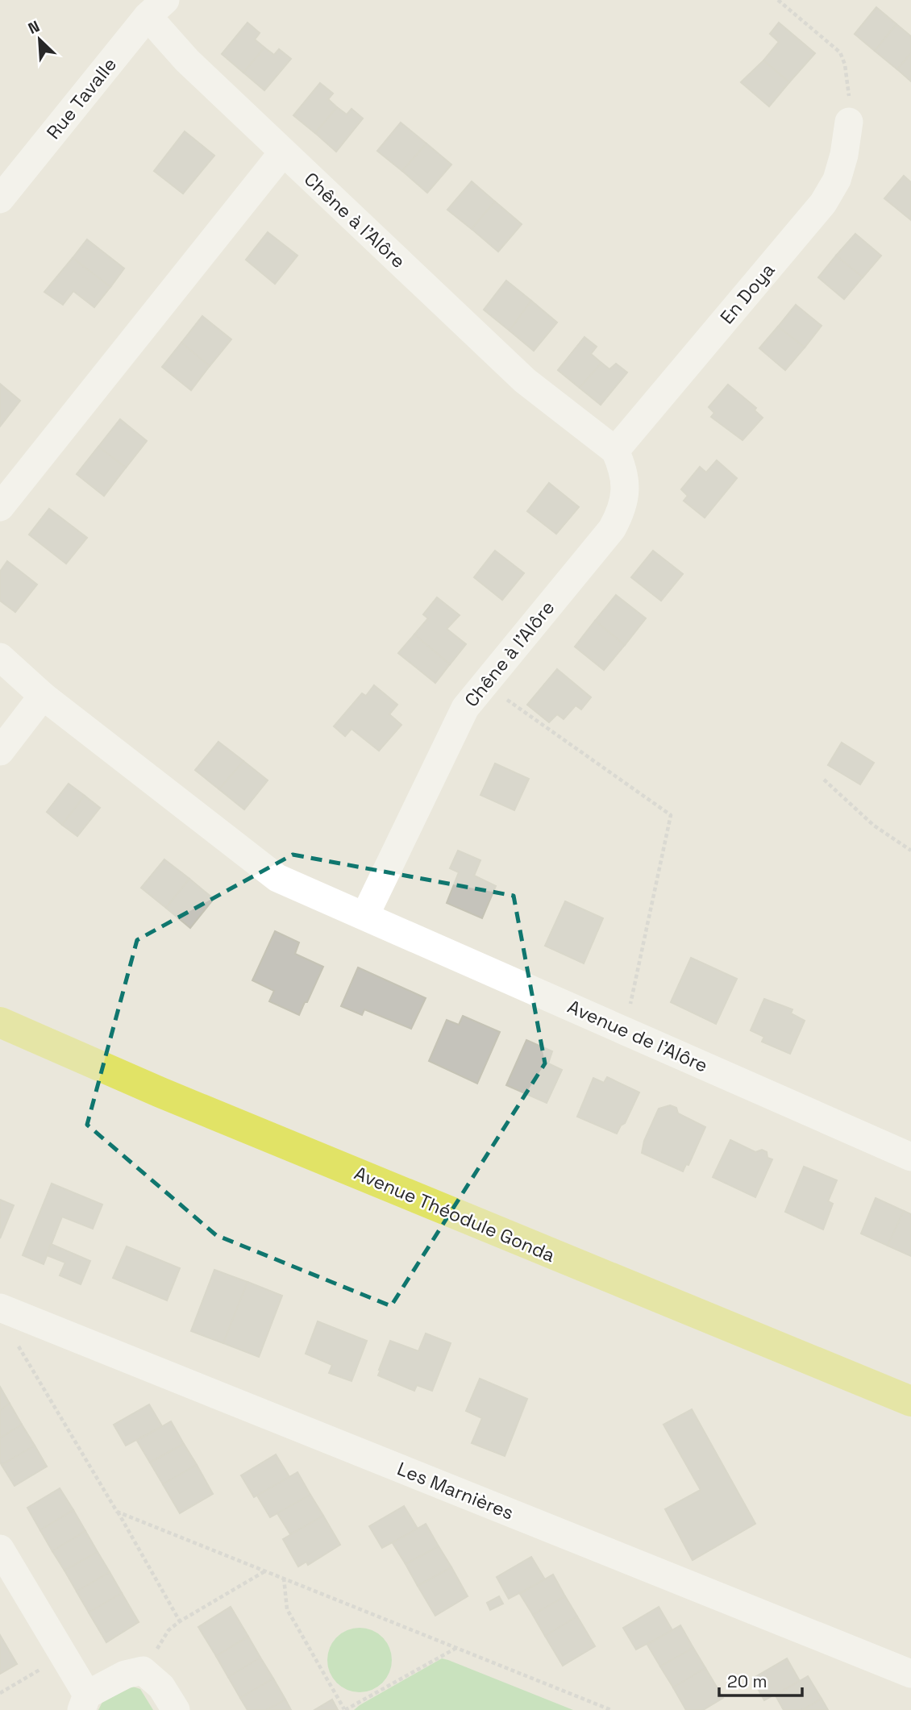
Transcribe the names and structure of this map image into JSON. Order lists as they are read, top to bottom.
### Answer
{
  "streets": {
    "main road": ["Avenue Théodule Gonda"],
    "street": [
      "Rue Tavalle",
      "Chêne à l'Alôre",
      "En Doya",
      "Avenue de l'Alôre",
      "Les Marnières"
    ]
  },
  "crossings": [
    ["Rue Tavalle", "Chêne à l'Alôre"],
    ["Chêne à l'Alôre", "En Doya"],
    ["Chêne à l'Alôre", "Avenue de l'Alôre"]
  ],
  "scale_bar": "20 m",
  "north": "top left"
}
